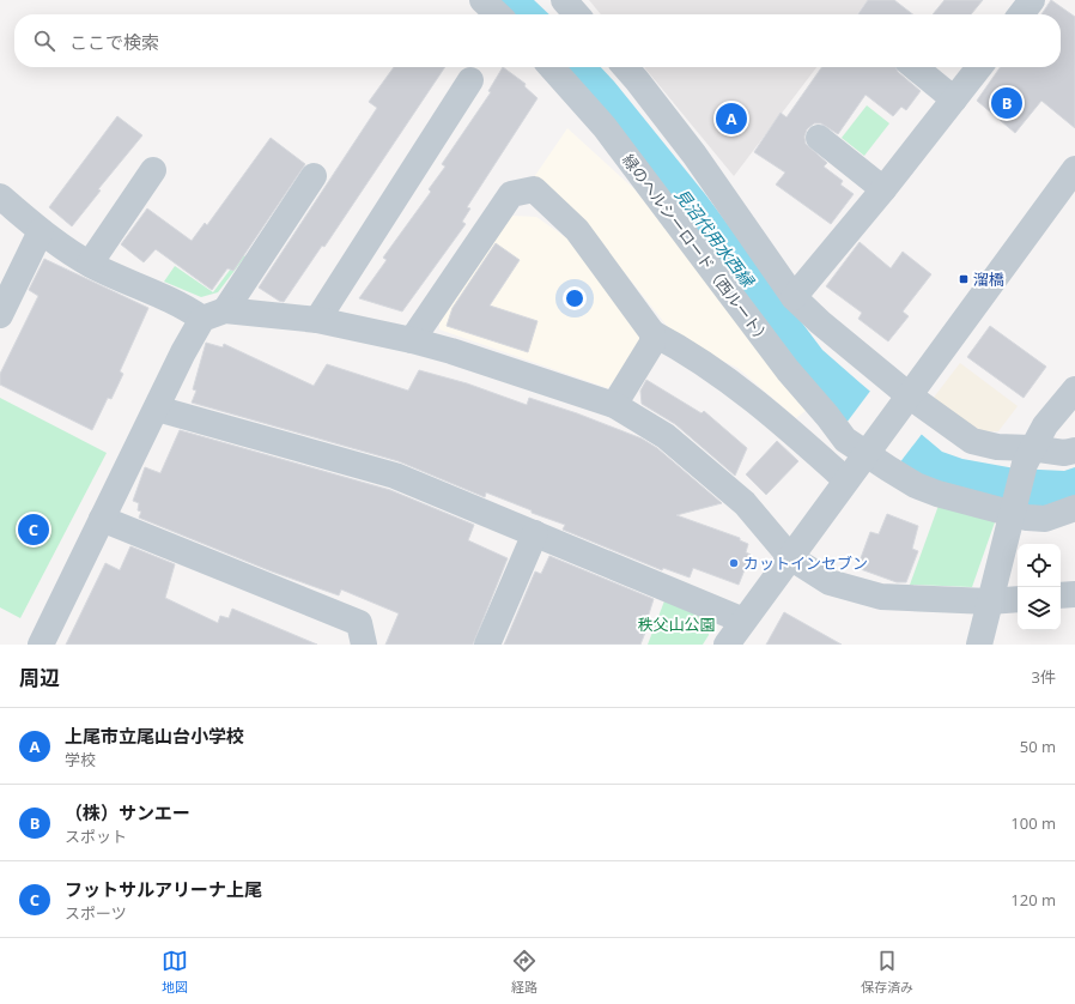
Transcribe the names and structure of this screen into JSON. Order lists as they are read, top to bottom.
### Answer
{
  "streets": {
    "street": ["緑のヘルシーロード（西ルート）"]
  },
  "water": ["見沼代用水西縁"],
  "parks": ["秩父山公園"],
  "places": {
    "transit": ["溜橋"],
    "other": ["カットインセブン"]
  },
  "page": {
    "search": "ここで検索",
    "pins": ["B", "A", "C"],
    "heading": ["周辺", "3件"],
    "list": [
      {
        "mark": "A",
        "name": "上尾市立尾山台小学校",
        "note": "学校",
        "value": "50 m"
      },
      {
        "mark": "B",
        "name": "（株）サンエー",
        "note": "スポット",
        "value": "100 m"
      },
      {
        "mark": "C",
        "name": "フットサルアリーナ上尾",
        "note": "スポーツ",
        "value": "120 m"
      }
    ],
    "nav": ["地図", "経路", "保存済み"]
  }
}
